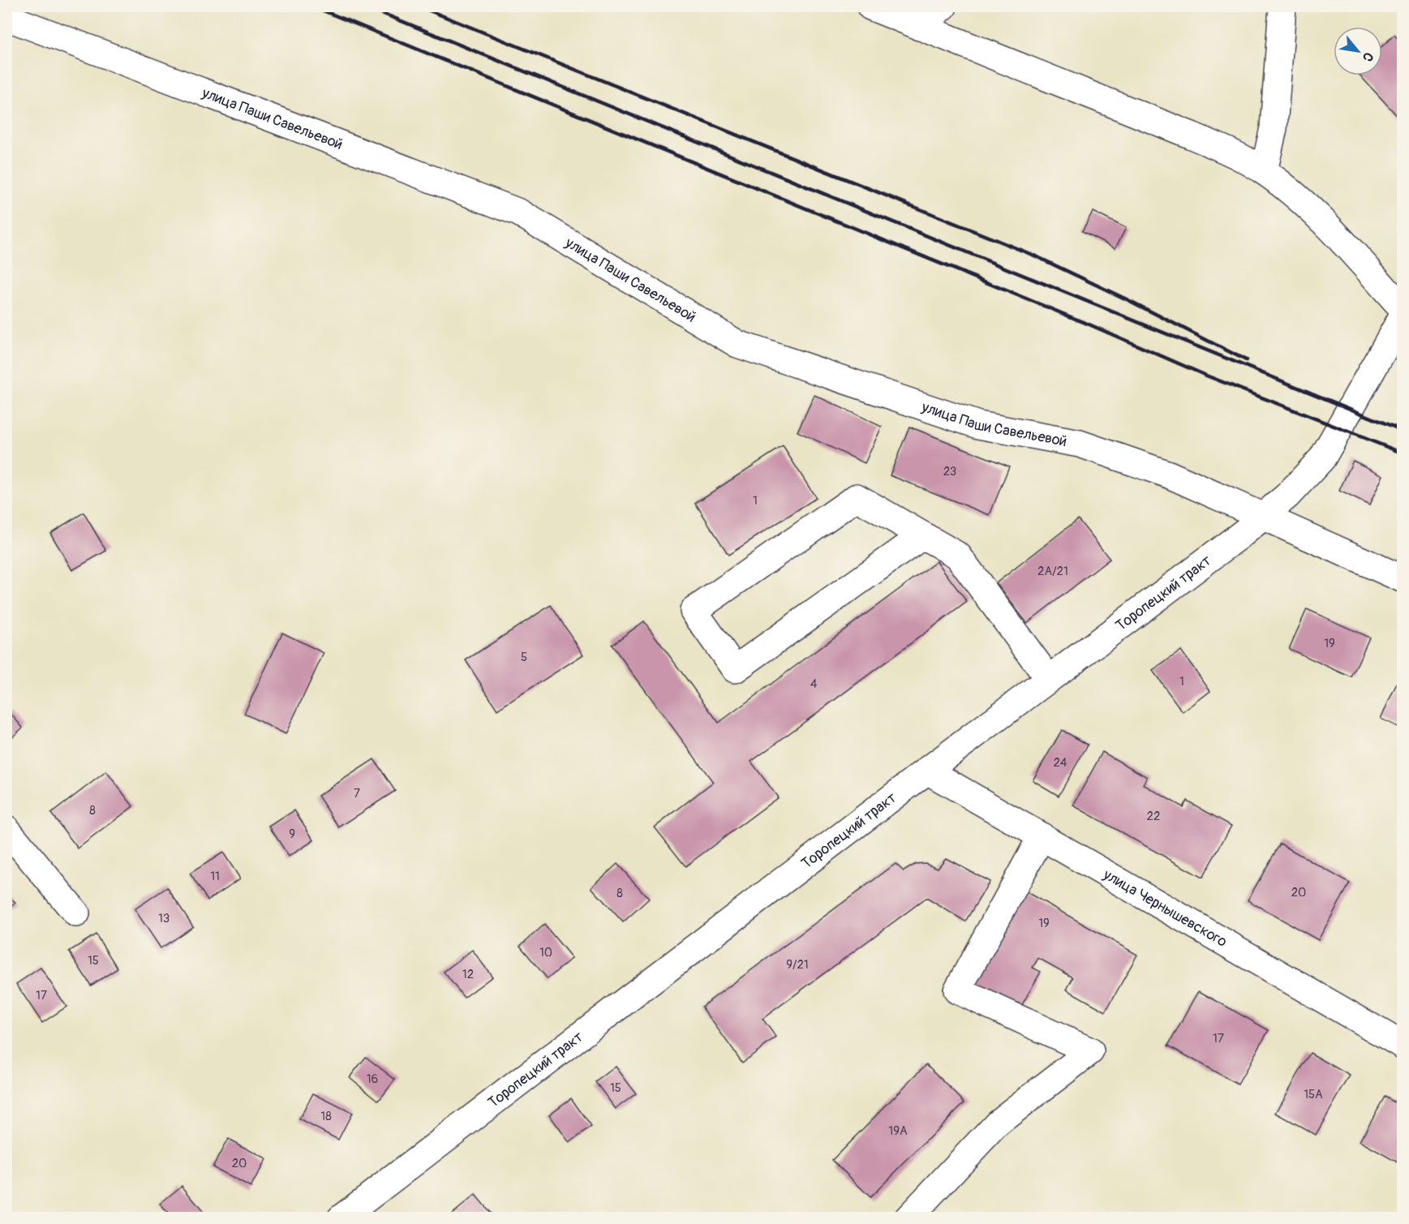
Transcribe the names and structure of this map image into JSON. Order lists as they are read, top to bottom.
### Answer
{
  "streets": {
    "street": ["улица Паши Савельевой", "Торопецкий тракт", "улица Чернышевского"]
  },
  "crossings": [
    ["улица Паши Савельевой", "Торопецкий тракт"],
    ["Торопецкий тракт", "улица Чернышевского"]
  ],
  "house_numbers": [
    "23",
    "1",
    "2А/21",
    "19",
    "5",
    "1",
    "4",
    "24",
    "7",
    "8",
    "22",
    "9",
    "11",
    "20",
    "8",
    "13",
    "19",
    "10",
    "15",
    "9/21",
    "12",
    "17",
    "17",
    "16",
    "15",
    "15А",
    "18",
    "19А",
    "20"
  ],
  "north": "bottom right"
}
